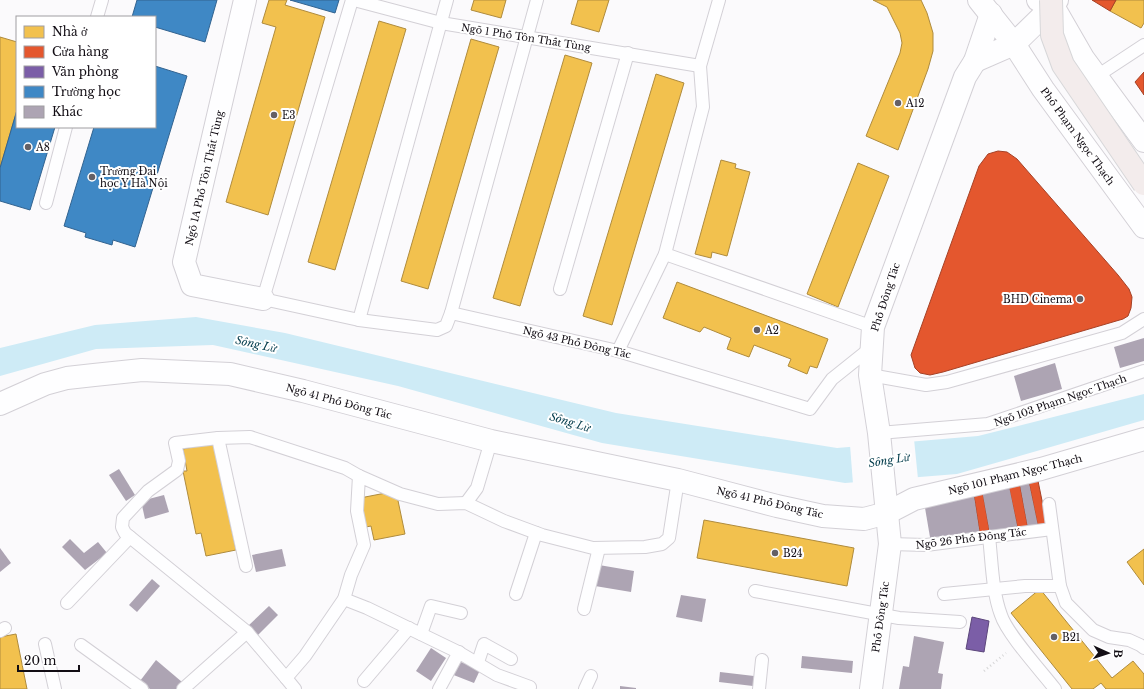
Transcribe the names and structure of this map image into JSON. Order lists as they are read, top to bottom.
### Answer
{
  "streets": {
    "street": [
      "Phố Phạm Ngọc Thạch",
      "Ngõ 1A Phố Tôn Thất Tùng",
      "Phố Đông Tác",
      "Ngõ 41 Phố Đông Tác",
      "Ngõ 101 Phạm Ngọc Thạch"
    ],
    "lane": [
      "Ngõ 1 Phố Tôn Thất Tùng",
      "Ngõ 43 Phố Đông Tác",
      "Ngõ 103 Phạm Ngọc Thạch",
      "Ngõ 26 Phố Đông Tác"
    ]
  },
  "crossings": [
    ["Phố Phạm Ngọc Thạch", "Phố Đông Tác"],
    ["Phố Đông Tác", "Ngõ 43 Phố Đông Tác"],
    ["Phố Đông Tác", "Ngõ 103 Phạm Ngọc Thạch"],
    ["Phố Đông Tác", "Ngõ 41 Phố Đông Tác"],
    ["Phố Đông Tác", "Ngõ 101 Phạm Ngọc Thạch"],
    ["Phố Đông Tác", "Ngõ 26 Phố Đông Tác"],
    ["Ngõ 41 Phố Đông Tác", "Ngõ 101 Phạm Ngọc Thạch"]
  ],
  "water": ["Sông Lừ"],
  "places": [
    "A12",
    "E3",
    "A8",
    "Trường Đại học Y Hà Nội",
    "BHD Cinema",
    "A2",
    "B24",
    "B21"
  ],
  "legend": [
    "Nhà ở",
    "Cửa hàng",
    "Văn phòng",
    "Trường học",
    "Khác"
  ],
  "scale_bar": "20 m",
  "north": "right"
}
